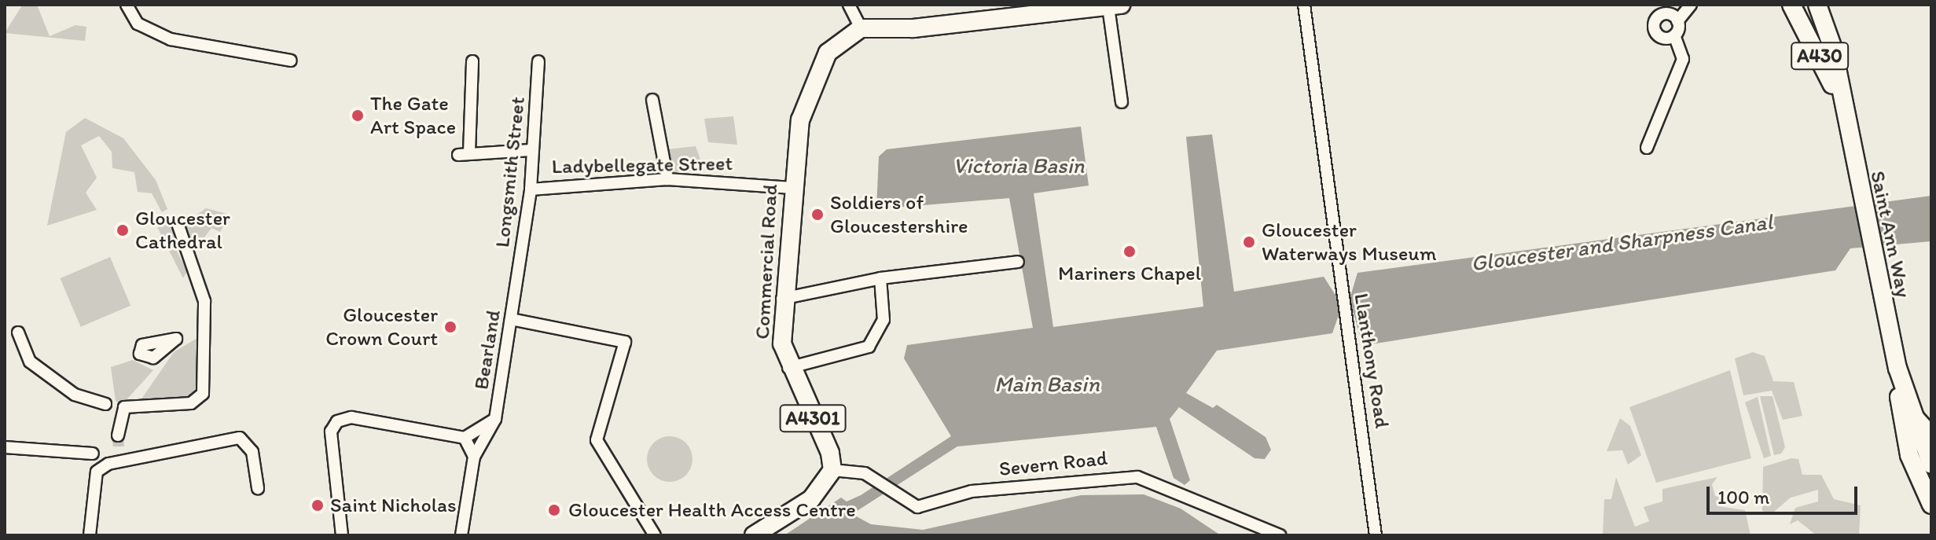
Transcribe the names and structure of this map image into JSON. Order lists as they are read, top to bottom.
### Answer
{
  "streets": {
    "main road": [
      "A430",
      "Saint Ann Way",
      "Commercial Road",
      "A4301"
    ],
    "street": [
      "Ladybellegate Street",
      "Longsmith Street",
      "Bearland",
      "Llanthony Road",
      "Severn Road"
    ]
  },
  "crossings": [
    ["Ladybellegate Street", "Longsmith Street"],
    ["Ladybellegate Street", "Commercial Road"],
    ["Longsmith Street", "Bearland"],
    ["Commercial Road", "Severn Road"]
  ],
  "water": ["Victoria Basin", "Gloucester and Sharpness Canal", "Main Basin"],
  "places": [
    "The Gate Art Space",
    "Soldiers of Gloucestershire",
    "Gloucester Cathedral",
    "Gloucester Waterways Museum",
    "Mariners Chapel",
    "Gloucester Crown Court",
    "Saint Nicholas",
    "Gloucester Health Access Centre"
  ],
  "scale_bar": "100 m"
}
